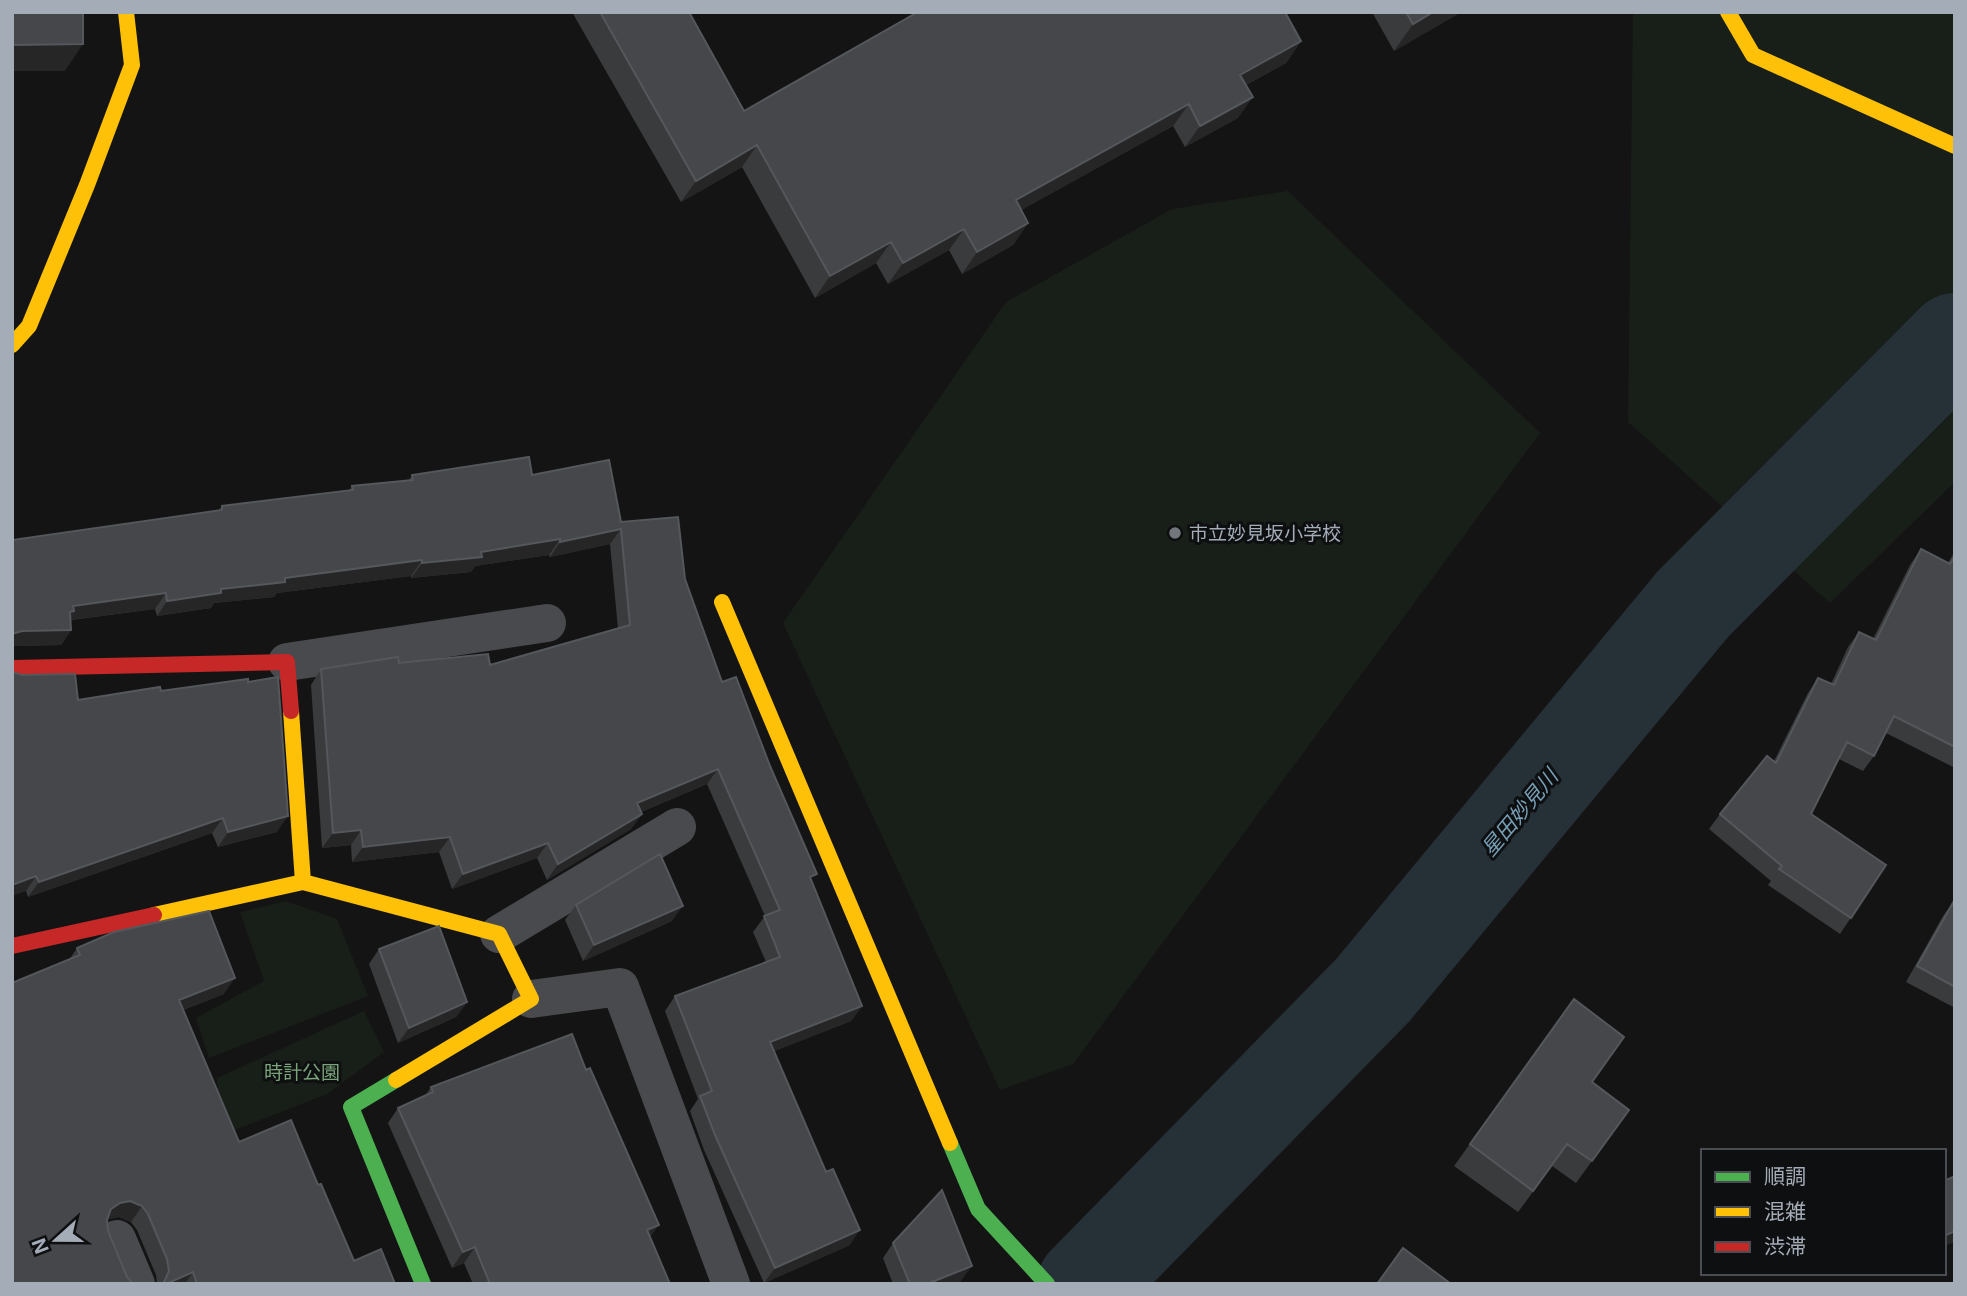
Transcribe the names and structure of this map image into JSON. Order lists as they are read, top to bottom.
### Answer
{
  "water": ["星田妙見川"],
  "parks": ["時計公園"],
  "places": ["市立妙見坂小学校"],
  "legend": ["順調", "混雑", "渋滞"],
  "north": "left"
}
